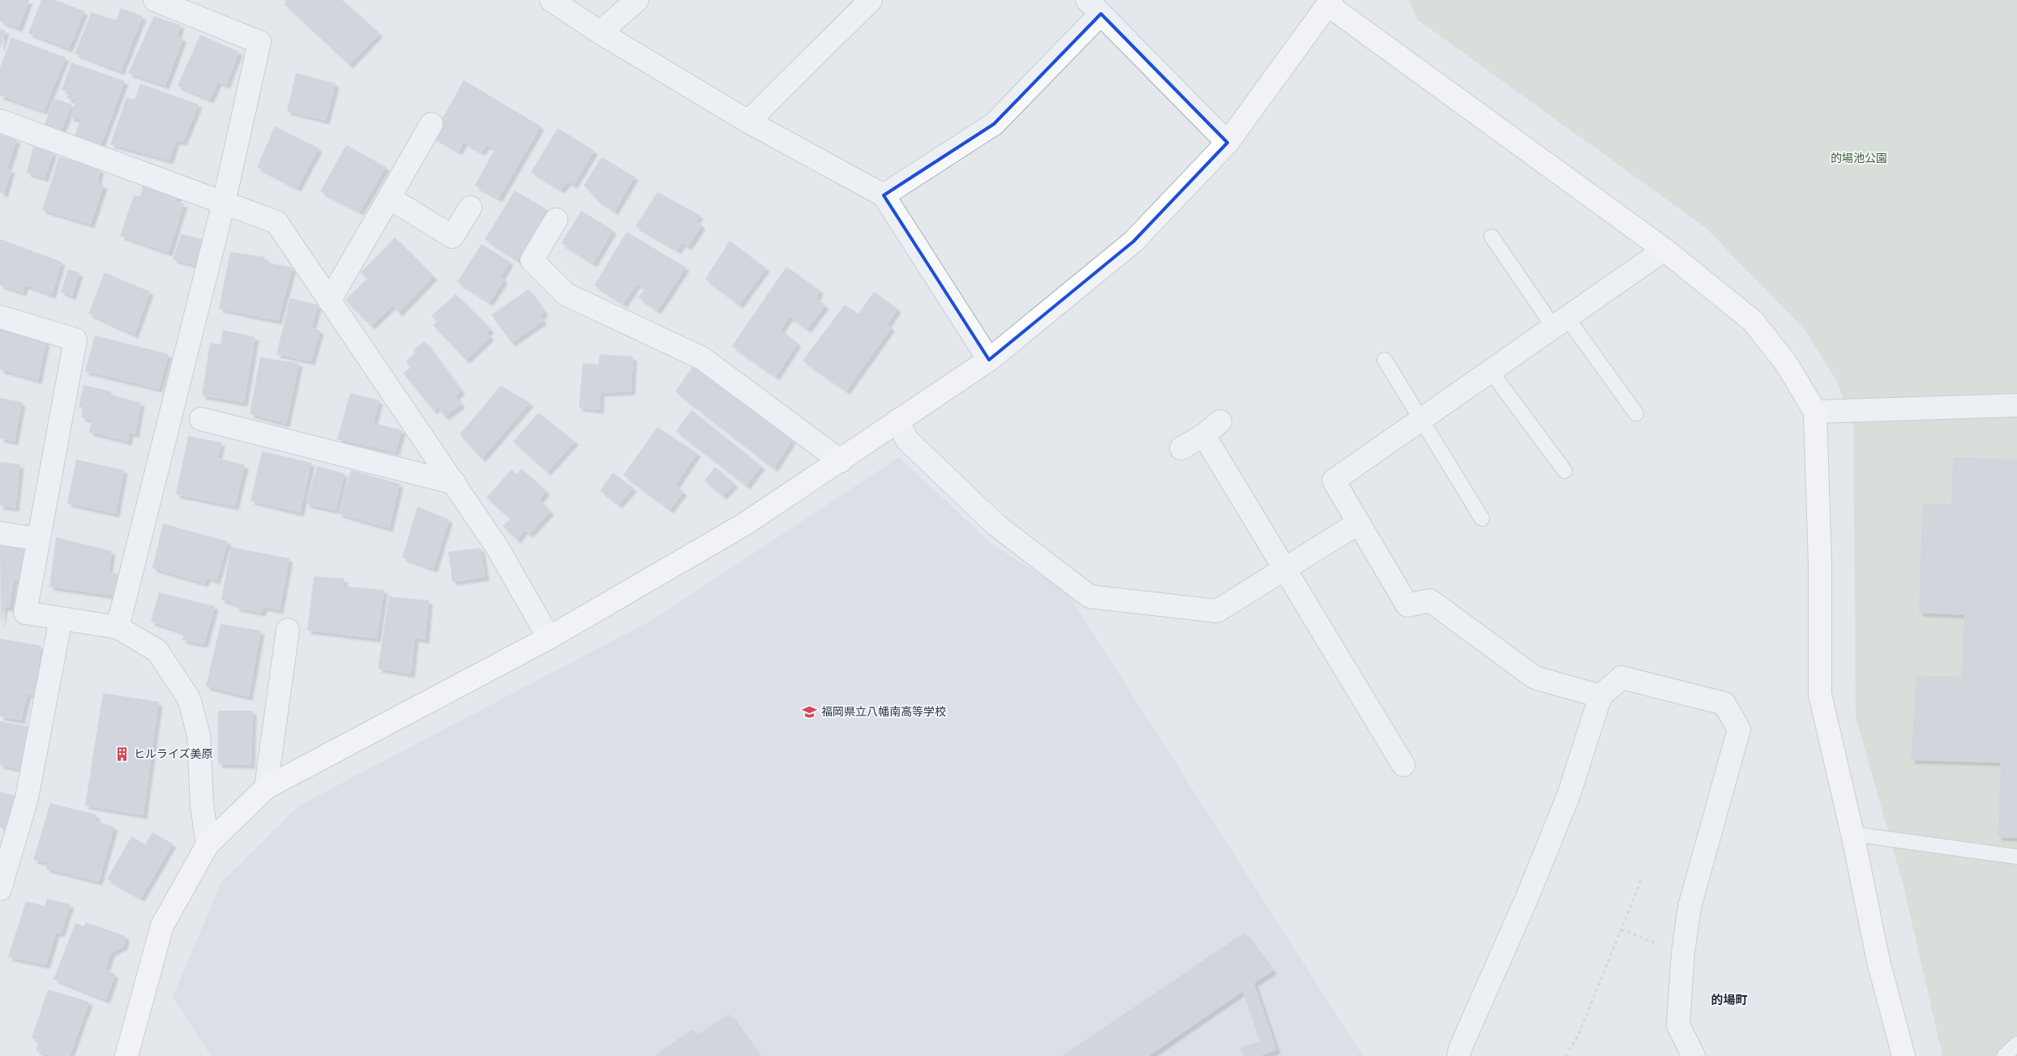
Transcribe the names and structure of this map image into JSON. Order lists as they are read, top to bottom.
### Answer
{
  "districts": ["的場町"],
  "parks": ["的場池公園"],
  "places": {
    "school or university": ["福岡県立八幡南高等学校"],
    "building": ["ヒルライズ美原"]
  }
}
